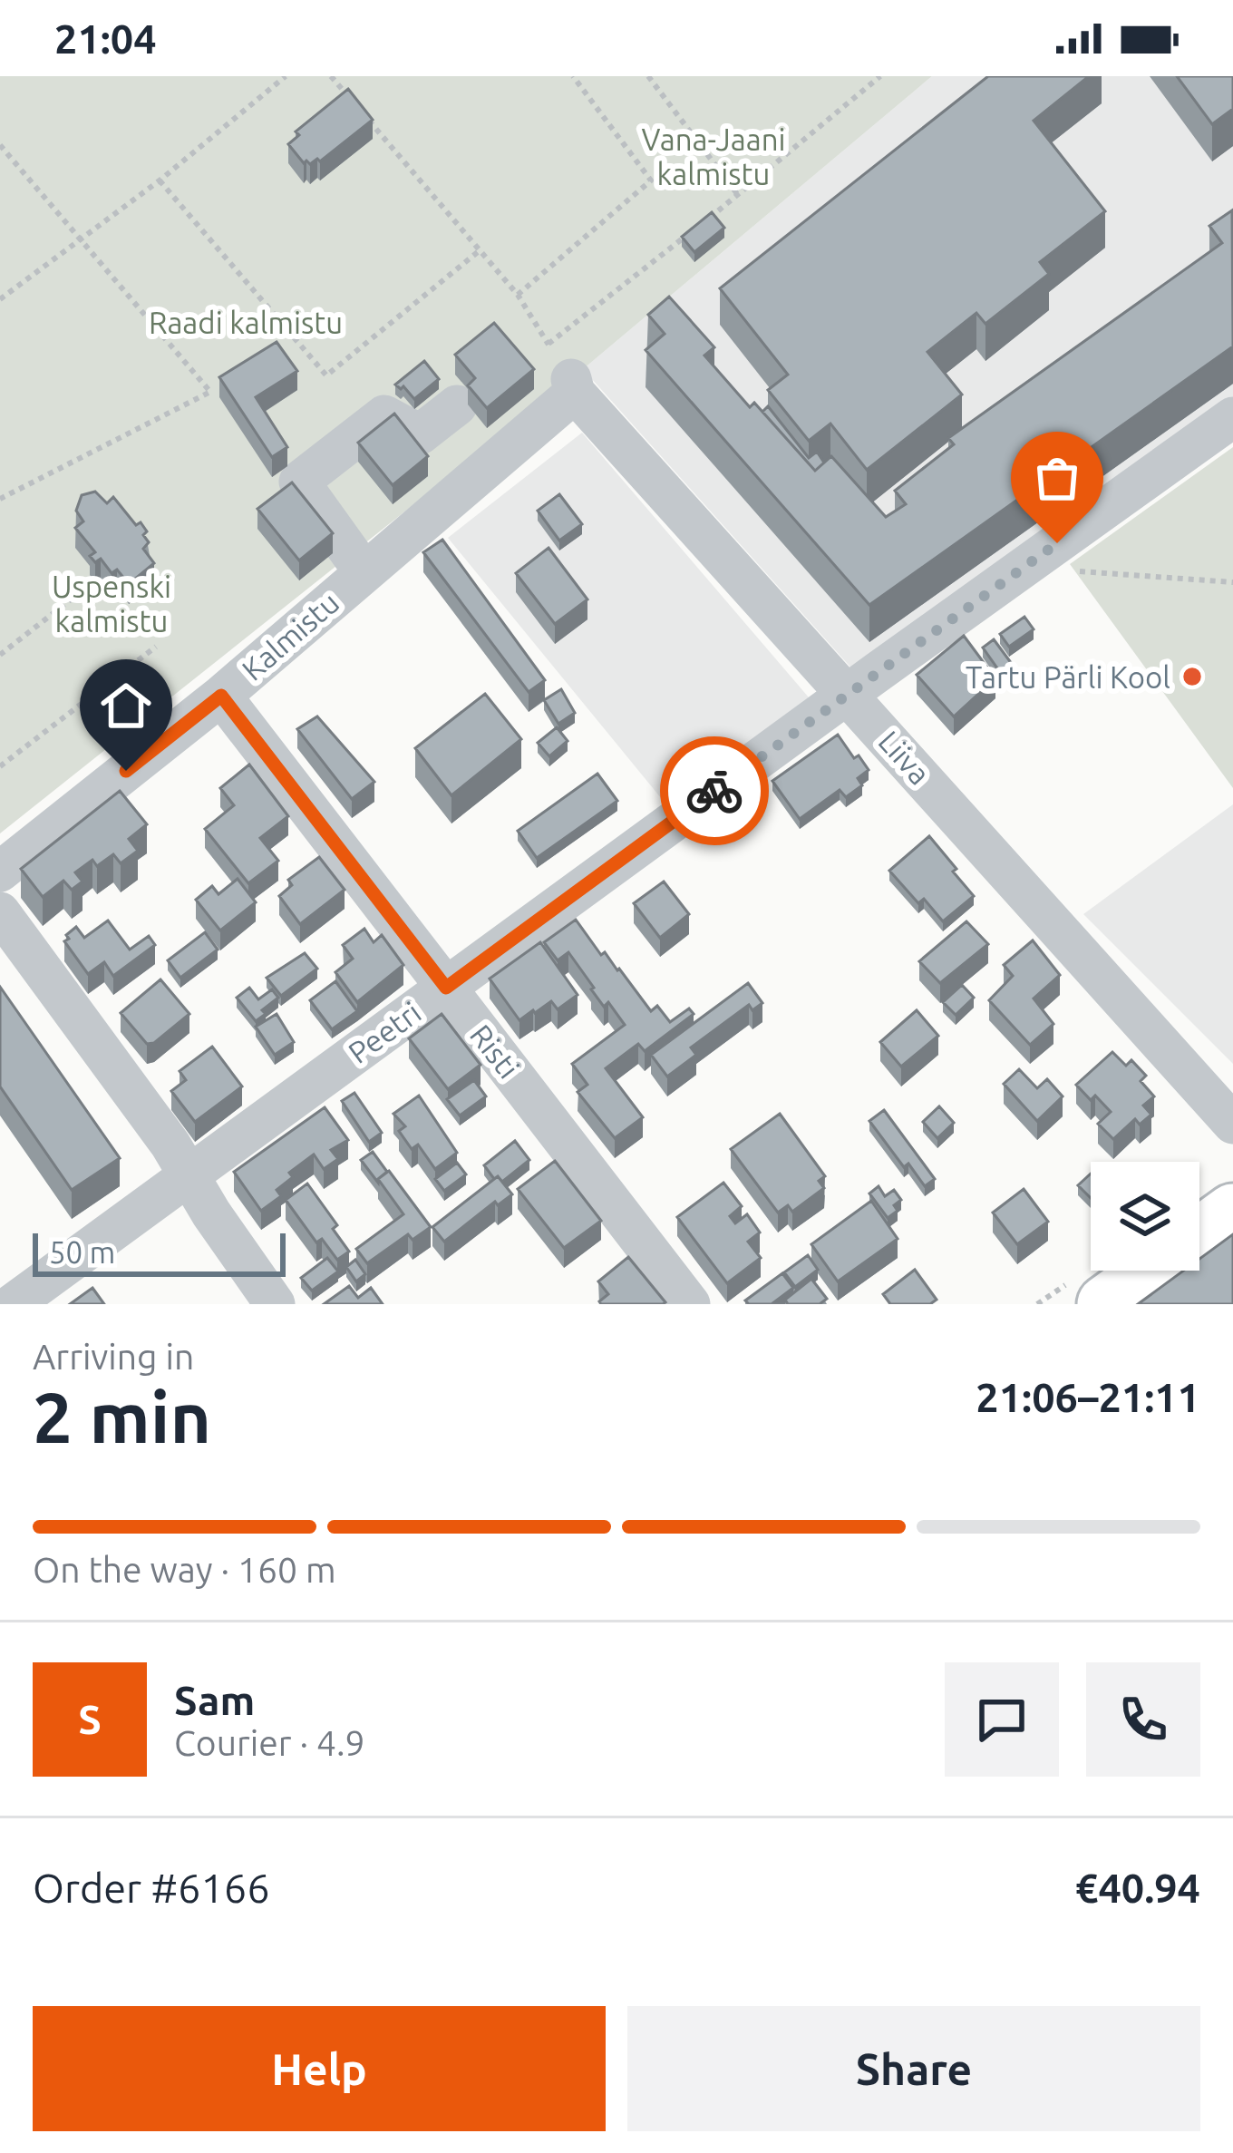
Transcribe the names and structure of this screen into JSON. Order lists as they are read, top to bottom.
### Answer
{
  "streets": {
    "street": [
      "Kalmistu",
      "Liiva",
      "Peetri",
      "Risti"
    ]
  },
  "crossings": [
    ["Kalmistu", "Liiva"],
    ["Kalmistu", "Risti"],
    ["Liiva", "Peetri"],
    ["Peetri", "Risti"]
  ],
  "parks": ["Vana-Jaani kalmistu", "Raadi kalmistu", "Uspenski kalmistu"],
  "places": ["Tartu Pärli Kool"],
  "scale_bar": "50 m",
  "page": {
    "status": "21:04",
    "scale": "50 m",
    "heading": ["2 min", "Arriving in", "21:06–21:11"],
    "panel": [
      "Sam",
      "Courier · 4.9",
      "Order #6166",
      "€40.94"
    ],
    "bar": "On the way · 160 m",
    "round": "S",
    "buttons": ["Help", "Share"]
  }
}
